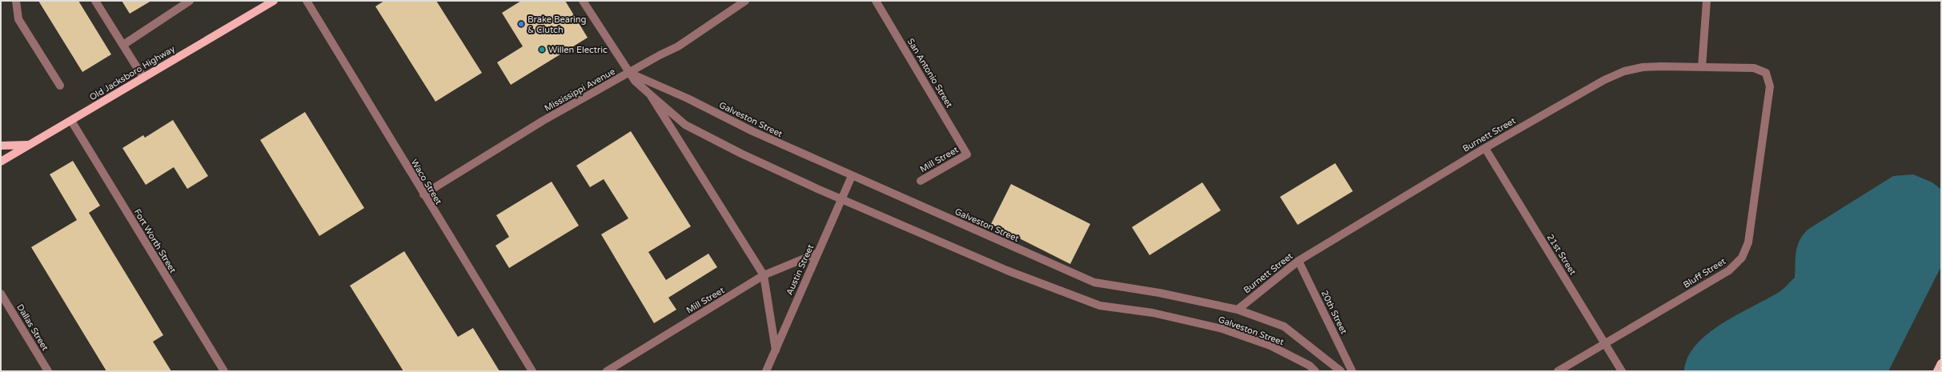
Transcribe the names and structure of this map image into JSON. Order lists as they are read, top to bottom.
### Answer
{
  "streets": {
    "main road": ["Old Jacksboro Highway"],
    "street": [
      "San Antonio Street",
      "Mississippi Avenue",
      "Galveston Street",
      "Burnett Street",
      "Mill Street",
      "Waco Street",
      "Fort Worth Street",
      "21st Street",
      "Austin Street",
      "Bluff Street",
      "20th Street",
      "Dallas Street"
    ]
  },
  "crossings": [
    ["Old Jacksboro Highway", "Fort Worth Street"],
    ["San Antonio Street", "Mill Street"],
    ["Mississippi Avenue", "Galveston Street"],
    ["Mississippi Avenue", "Waco Street"],
    ["Galveston Street", "Burnett Street"],
    ["Galveston Street", "Mill Street"],
    ["Galveston Street", "Austin Street"],
    ["Burnett Street", "21st Street"],
    ["Burnett Street", "Bluff Street"],
    ["Burnett Street", "20th Street"],
    ["Mill Street", "Austin Street"],
    ["21st Street", "Bluff Street"]
  ],
  "places": ["Brake Bearing & Clutch", "Willen Electric"]
}
